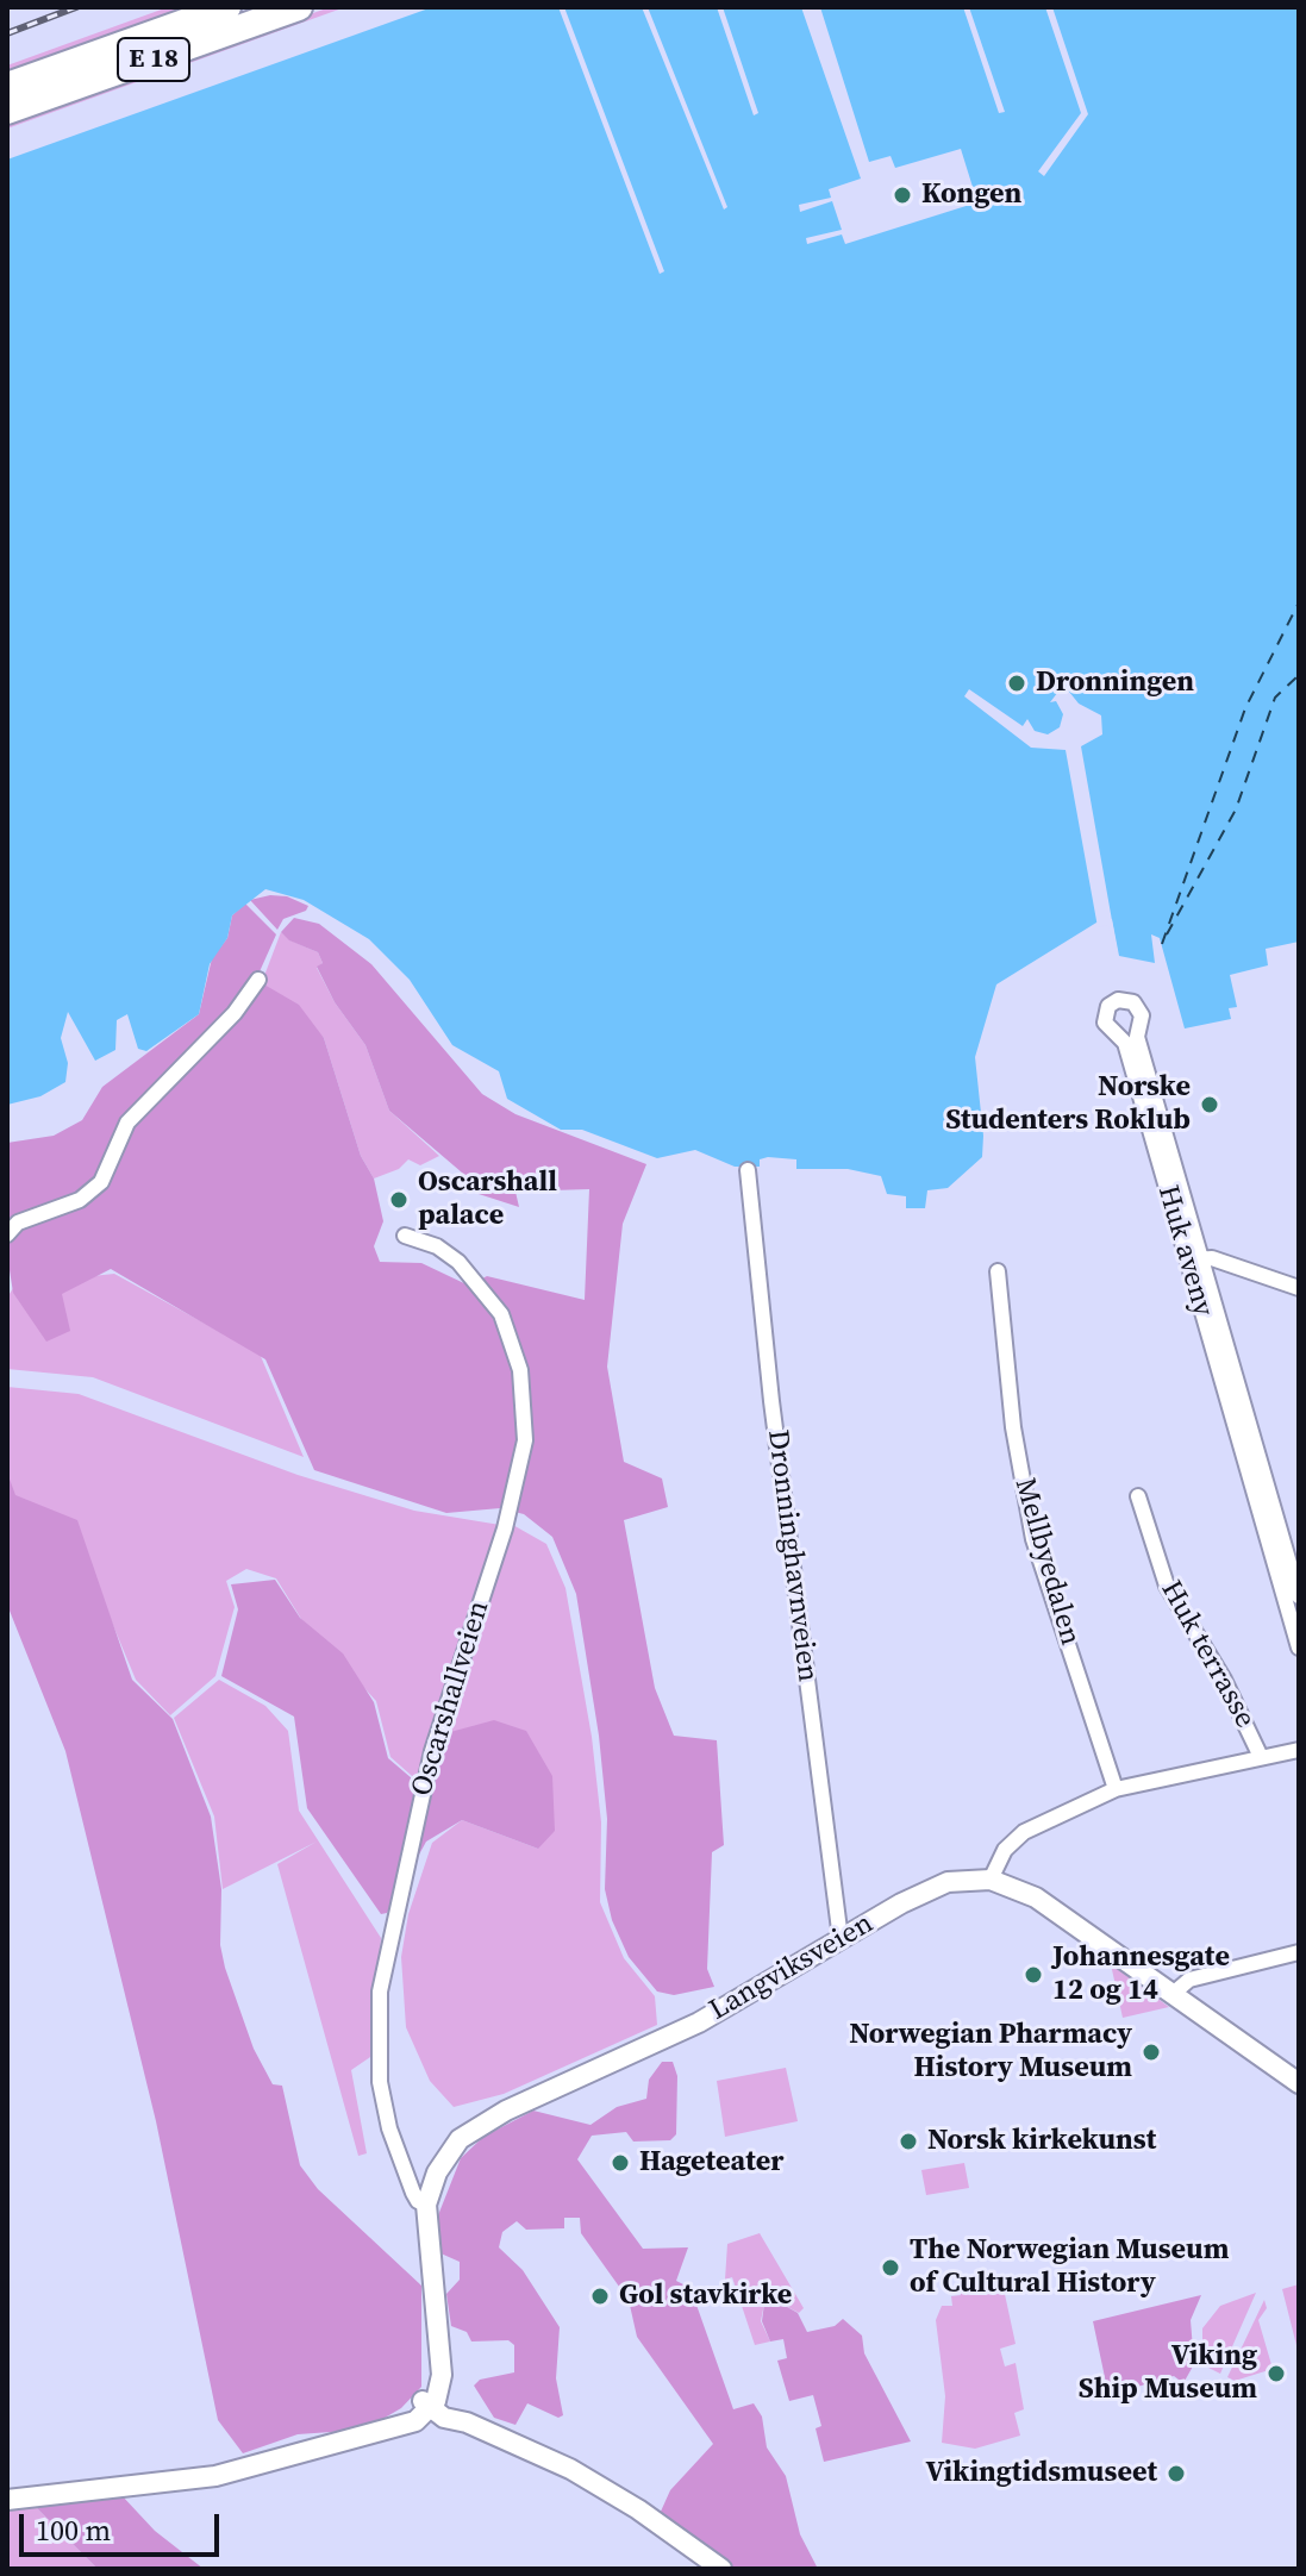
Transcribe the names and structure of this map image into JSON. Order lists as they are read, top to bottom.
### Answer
{
  "streets": {
    "highway": ["E 18"],
    "street": [
      "Huk aveny",
      "Dronninghavnveien",
      "Mellbyedalen",
      "Huk terrasse",
      "Oscarshallveien",
      "Langviksveien"
    ]
  },
  "crossings": [
    ["Dronninghavnveien", "Langviksveien"],
    ["Oscarshallveien", "Langviksveien"]
  ],
  "places": [
    "Kongen",
    "Dronningen",
    "Norske Studenters Roklub",
    "Oscarshall palace",
    "Johannesgate 12 og 14",
    "Norwegian Pharmacy History Museum",
    "Norsk kirkekunst",
    "Hageteater",
    "The Norwegian Museum of Cultural History",
    "Gol stavkirke",
    "Viking Ship Museum",
    "Vikingtidsmuseet"
  ],
  "scale_bar": "100 m"
}
